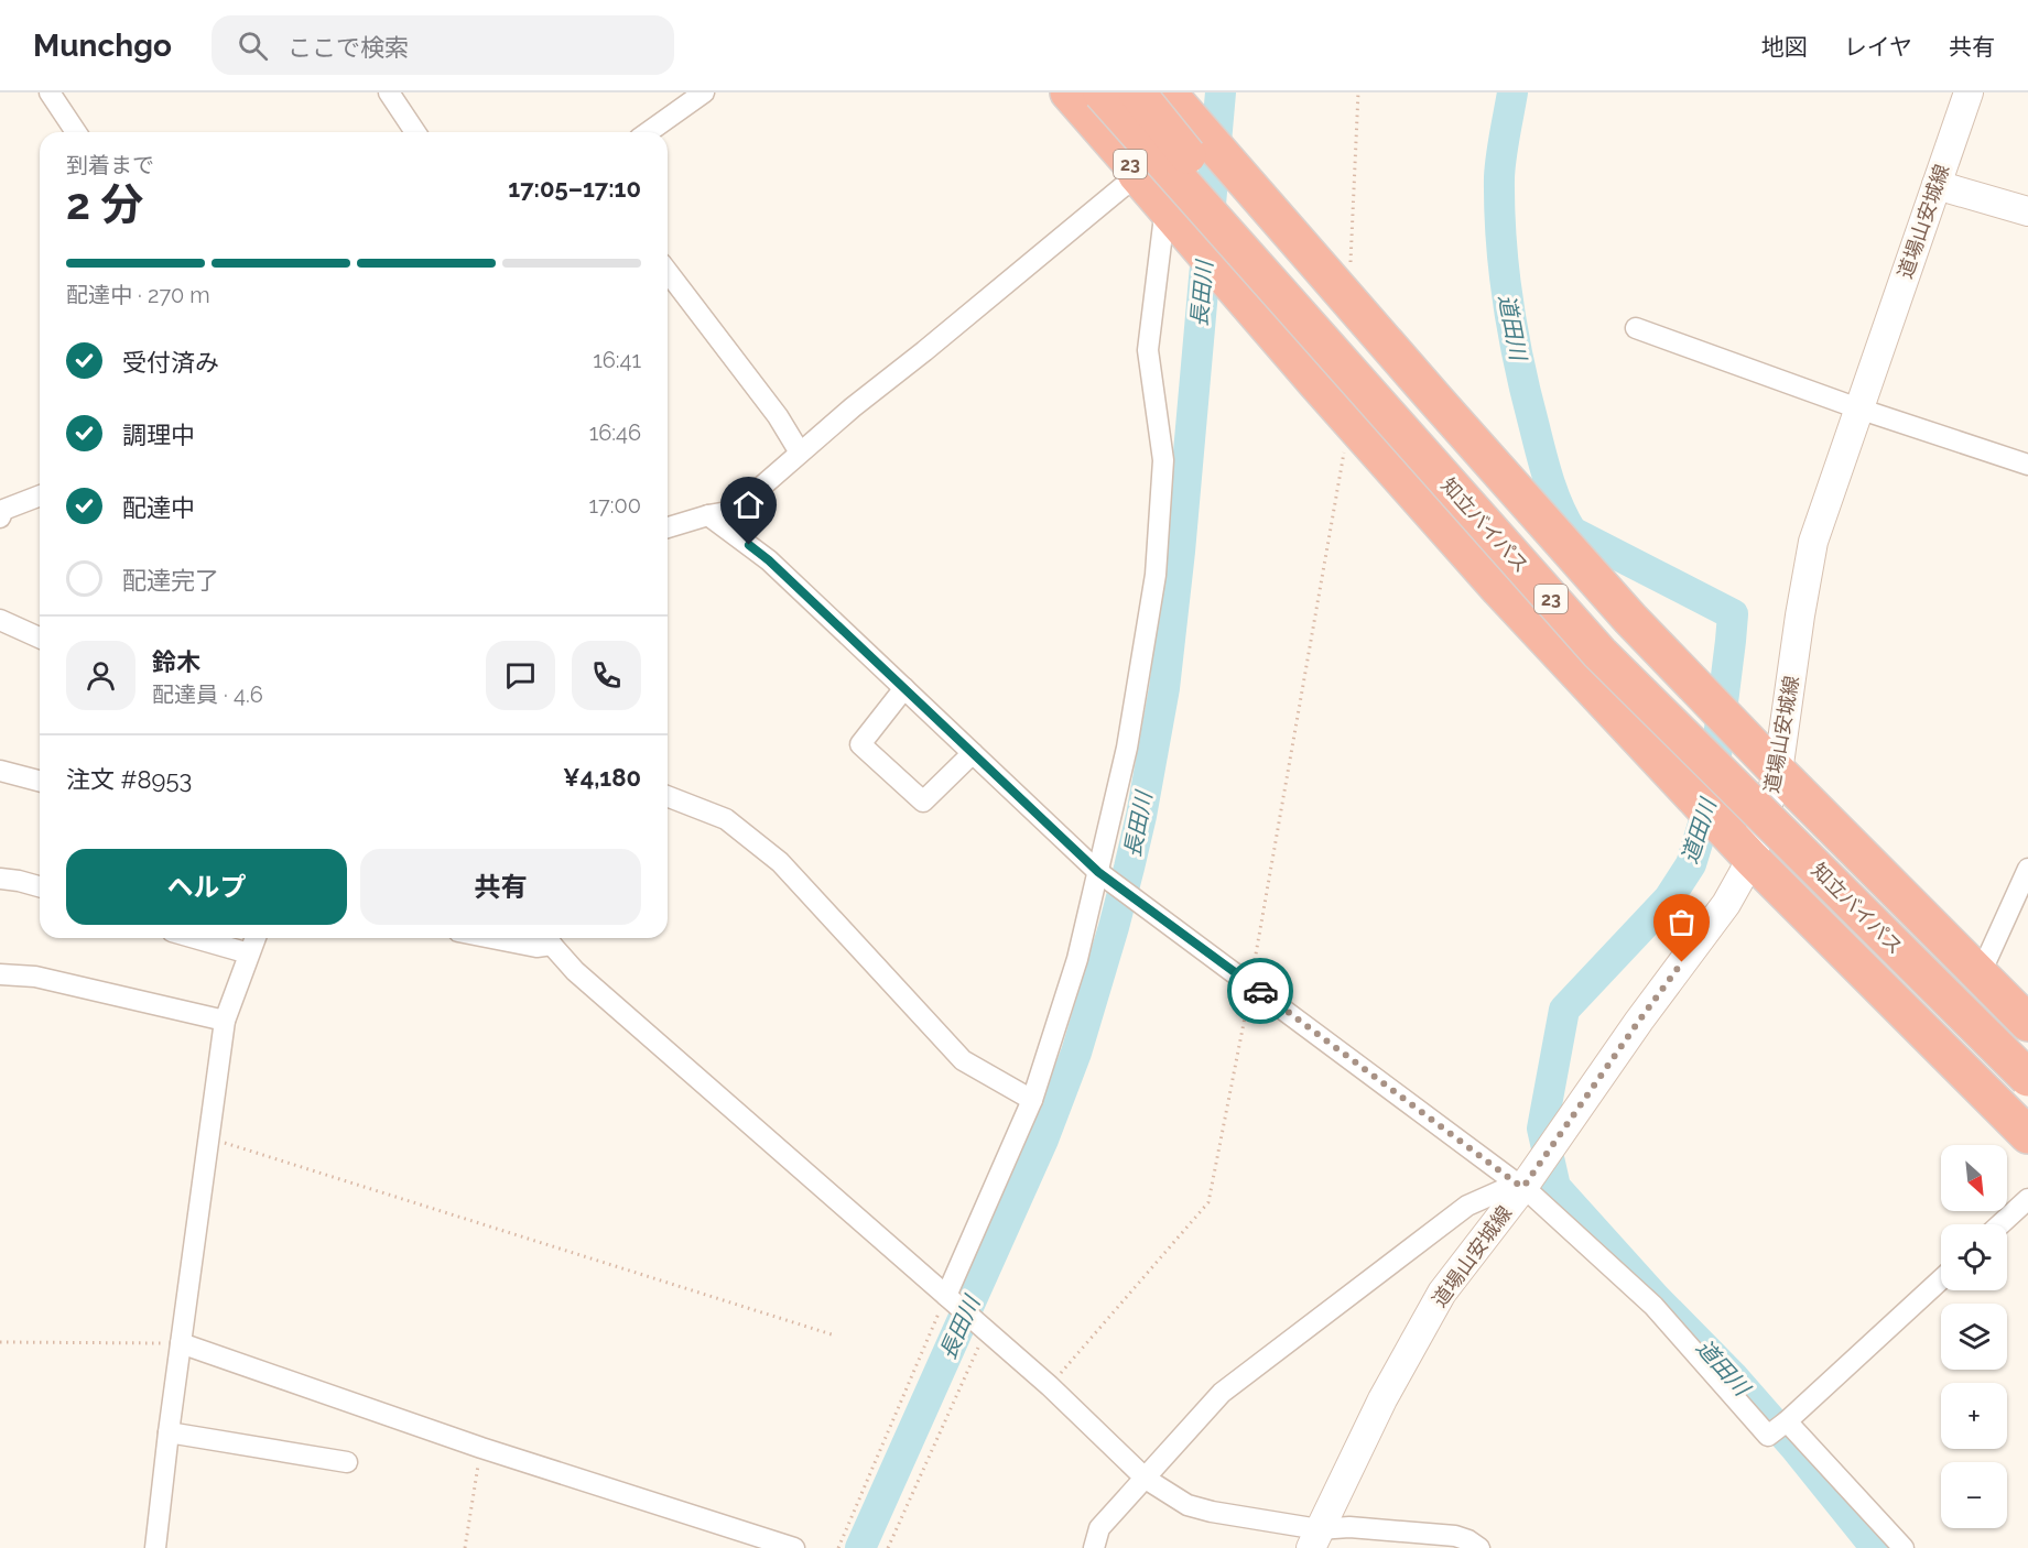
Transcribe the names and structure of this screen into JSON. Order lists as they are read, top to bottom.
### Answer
{
  "streets": {
    "highway": ["23", "知立バイパス"],
    "main road": ["道場山安城線"]
  },
  "crossings": [
    ["23", "道場山安城線"]
  ],
  "water": ["長田川", "道田川"],
  "north": "bottom right",
  "page": {
    "header": "Munchgo",
    "search": "ここで検索",
    "nav": ["地図", "レイヤ", "共有"],
    "heading": ["2 分", "到着まで", "17:05–17:10"],
    "panel": [
      "鈴木",
      "配達員 · 4.6",
      "注文 #8953",
      "¥4,180"
    ],
    "bar": "配達中 · 270 m",
    "list": [
      ["受付済み", "16:41"],
      ["調理中", "16:46"],
      ["配達中", "17:00"],
      "配達完了"
    ],
    "buttons": ["ヘルプ", "共有"],
    "map_buttons": ["+", "−"]
  }
}
